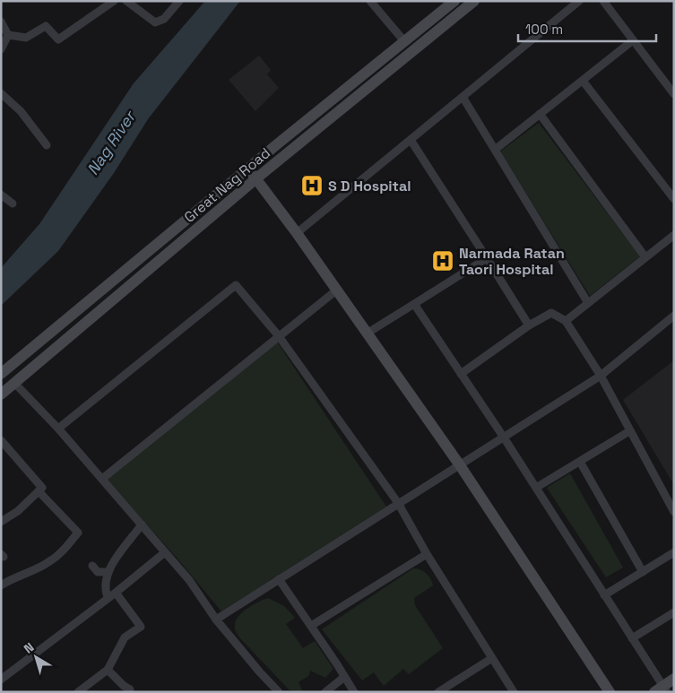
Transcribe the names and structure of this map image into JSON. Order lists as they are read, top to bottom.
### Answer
{
  "streets": {
    "main road": ["Great Nag Road"]
  },
  "water": ["Nag River"],
  "places": {
    "hospital": ["S D Hospital", "Narmada Ratan Taori Hospital"]
  },
  "scale_bar": "100 m",
  "north": "top left"
}
